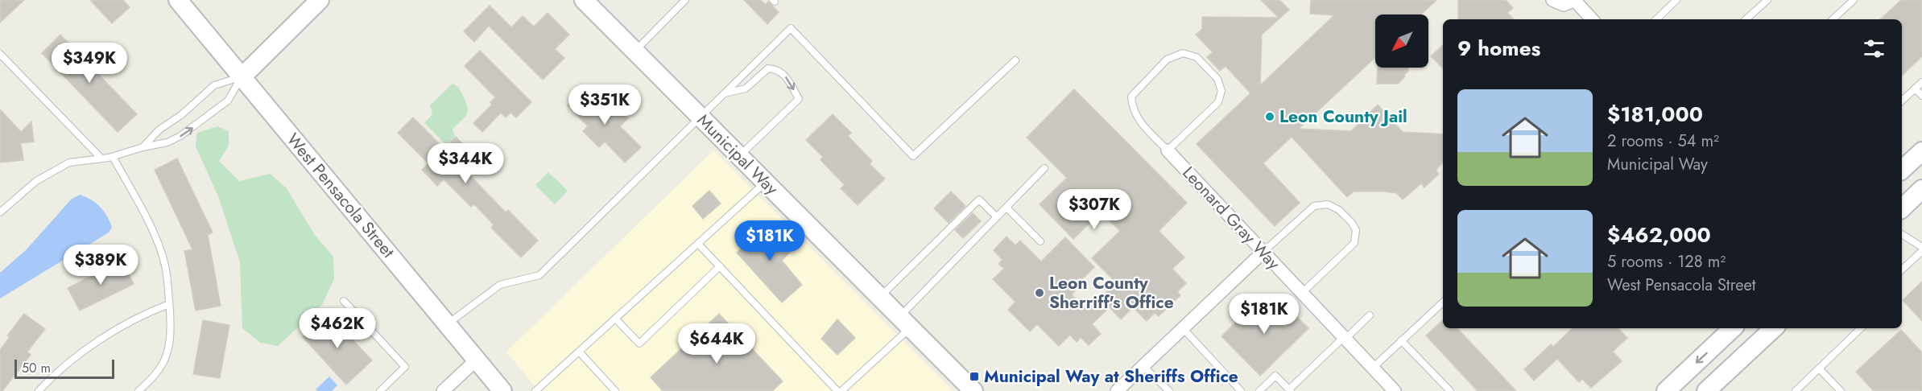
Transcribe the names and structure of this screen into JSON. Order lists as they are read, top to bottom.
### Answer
{
  "streets": {
    "street": ["Municipal Way", "West Pensacola Street", "Leonard Gray Way"]
  },
  "places": {
    "other": ["Leon County Jail", "Leon County Sherriff's Office"],
    "transit": ["Municipal Way at Sheriffs Office"]
  },
  "scale_bar": "50 m",
  "north": "bottom left",
  "page": {
    "heading": "9 homes",
    "price": [
      "$349K",
      "$351K",
      "$344K",
      "$307K",
      "$181K",
      "$389K",
      "$181K",
      "$462K",
      "$644K"
    ],
    "list": [
      {
        "name": "$181,000",
        "note": "2 rooms · 54 m² · Municipal Way"
      },
      {
        "name": "$462,000",
        "note": "5 rooms · 128 m² · West Pensacola Street"
      }
    ],
    "scale": "50 m"
  }
}
